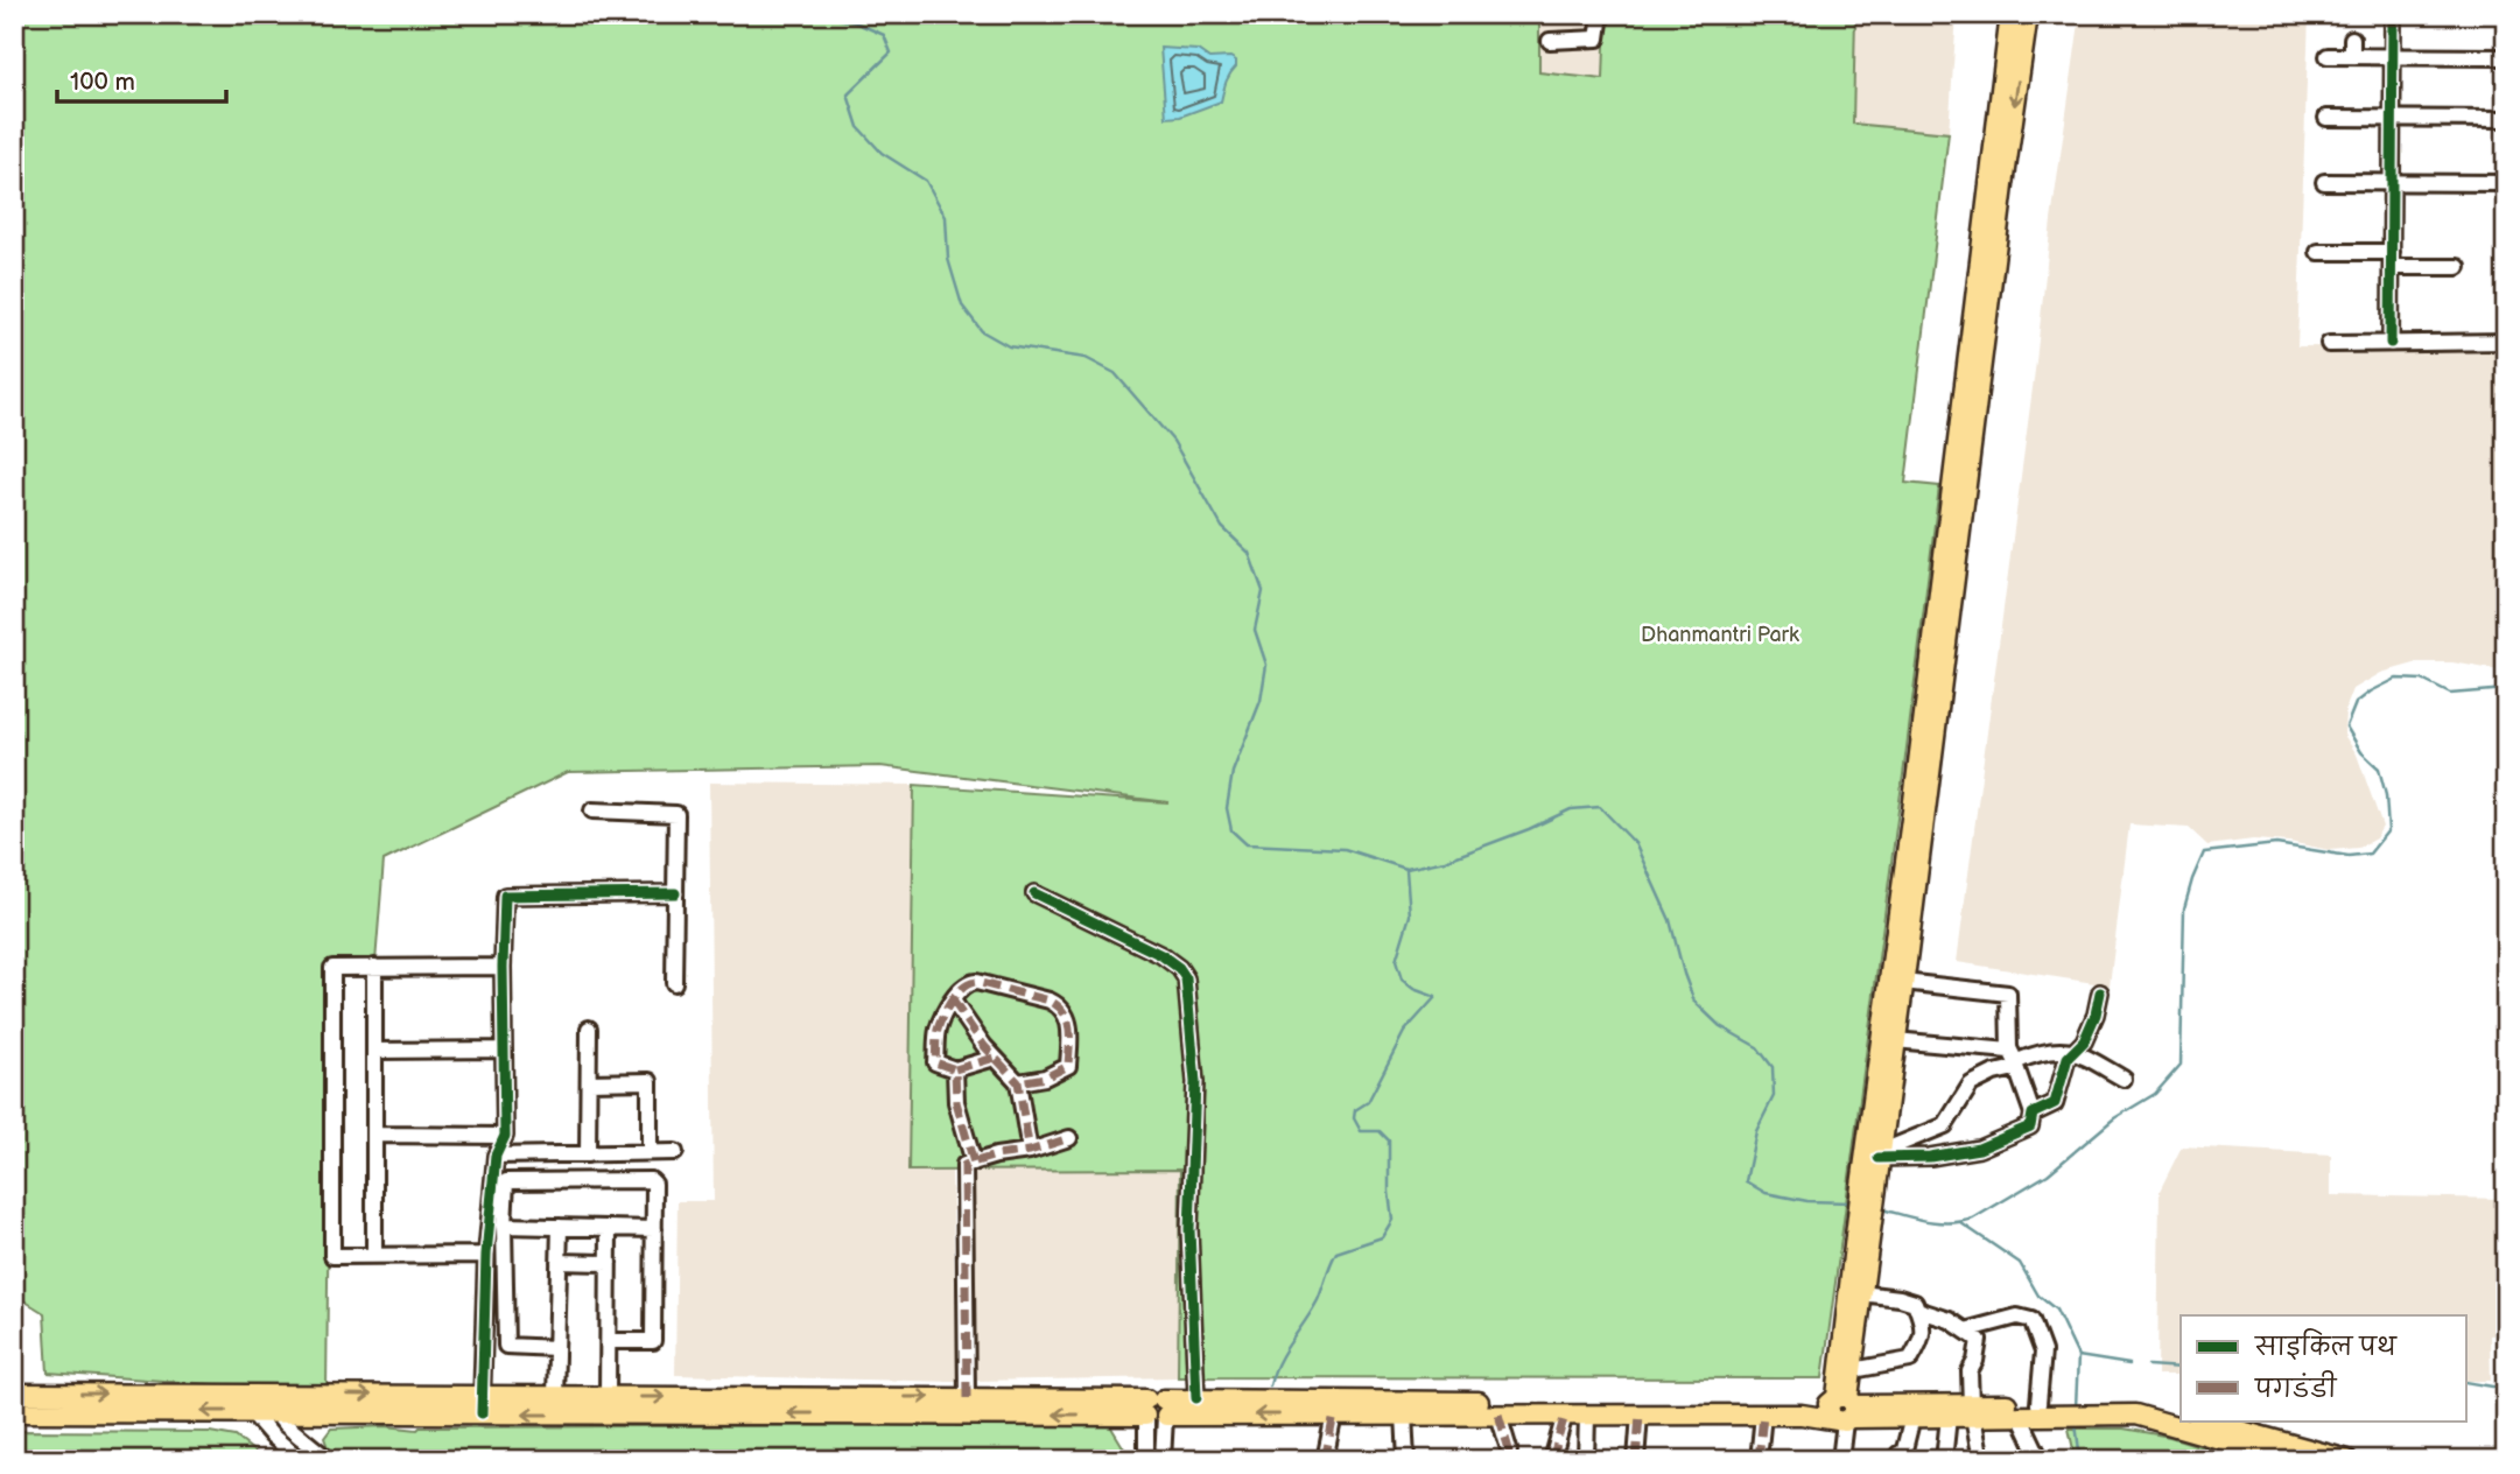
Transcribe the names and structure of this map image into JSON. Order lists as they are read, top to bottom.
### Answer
{
  "parks": ["Dhanmantri Park"],
  "legend": ["साइकिल पथ", "पगडंडी"],
  "scale_bar": "100 m"
}
